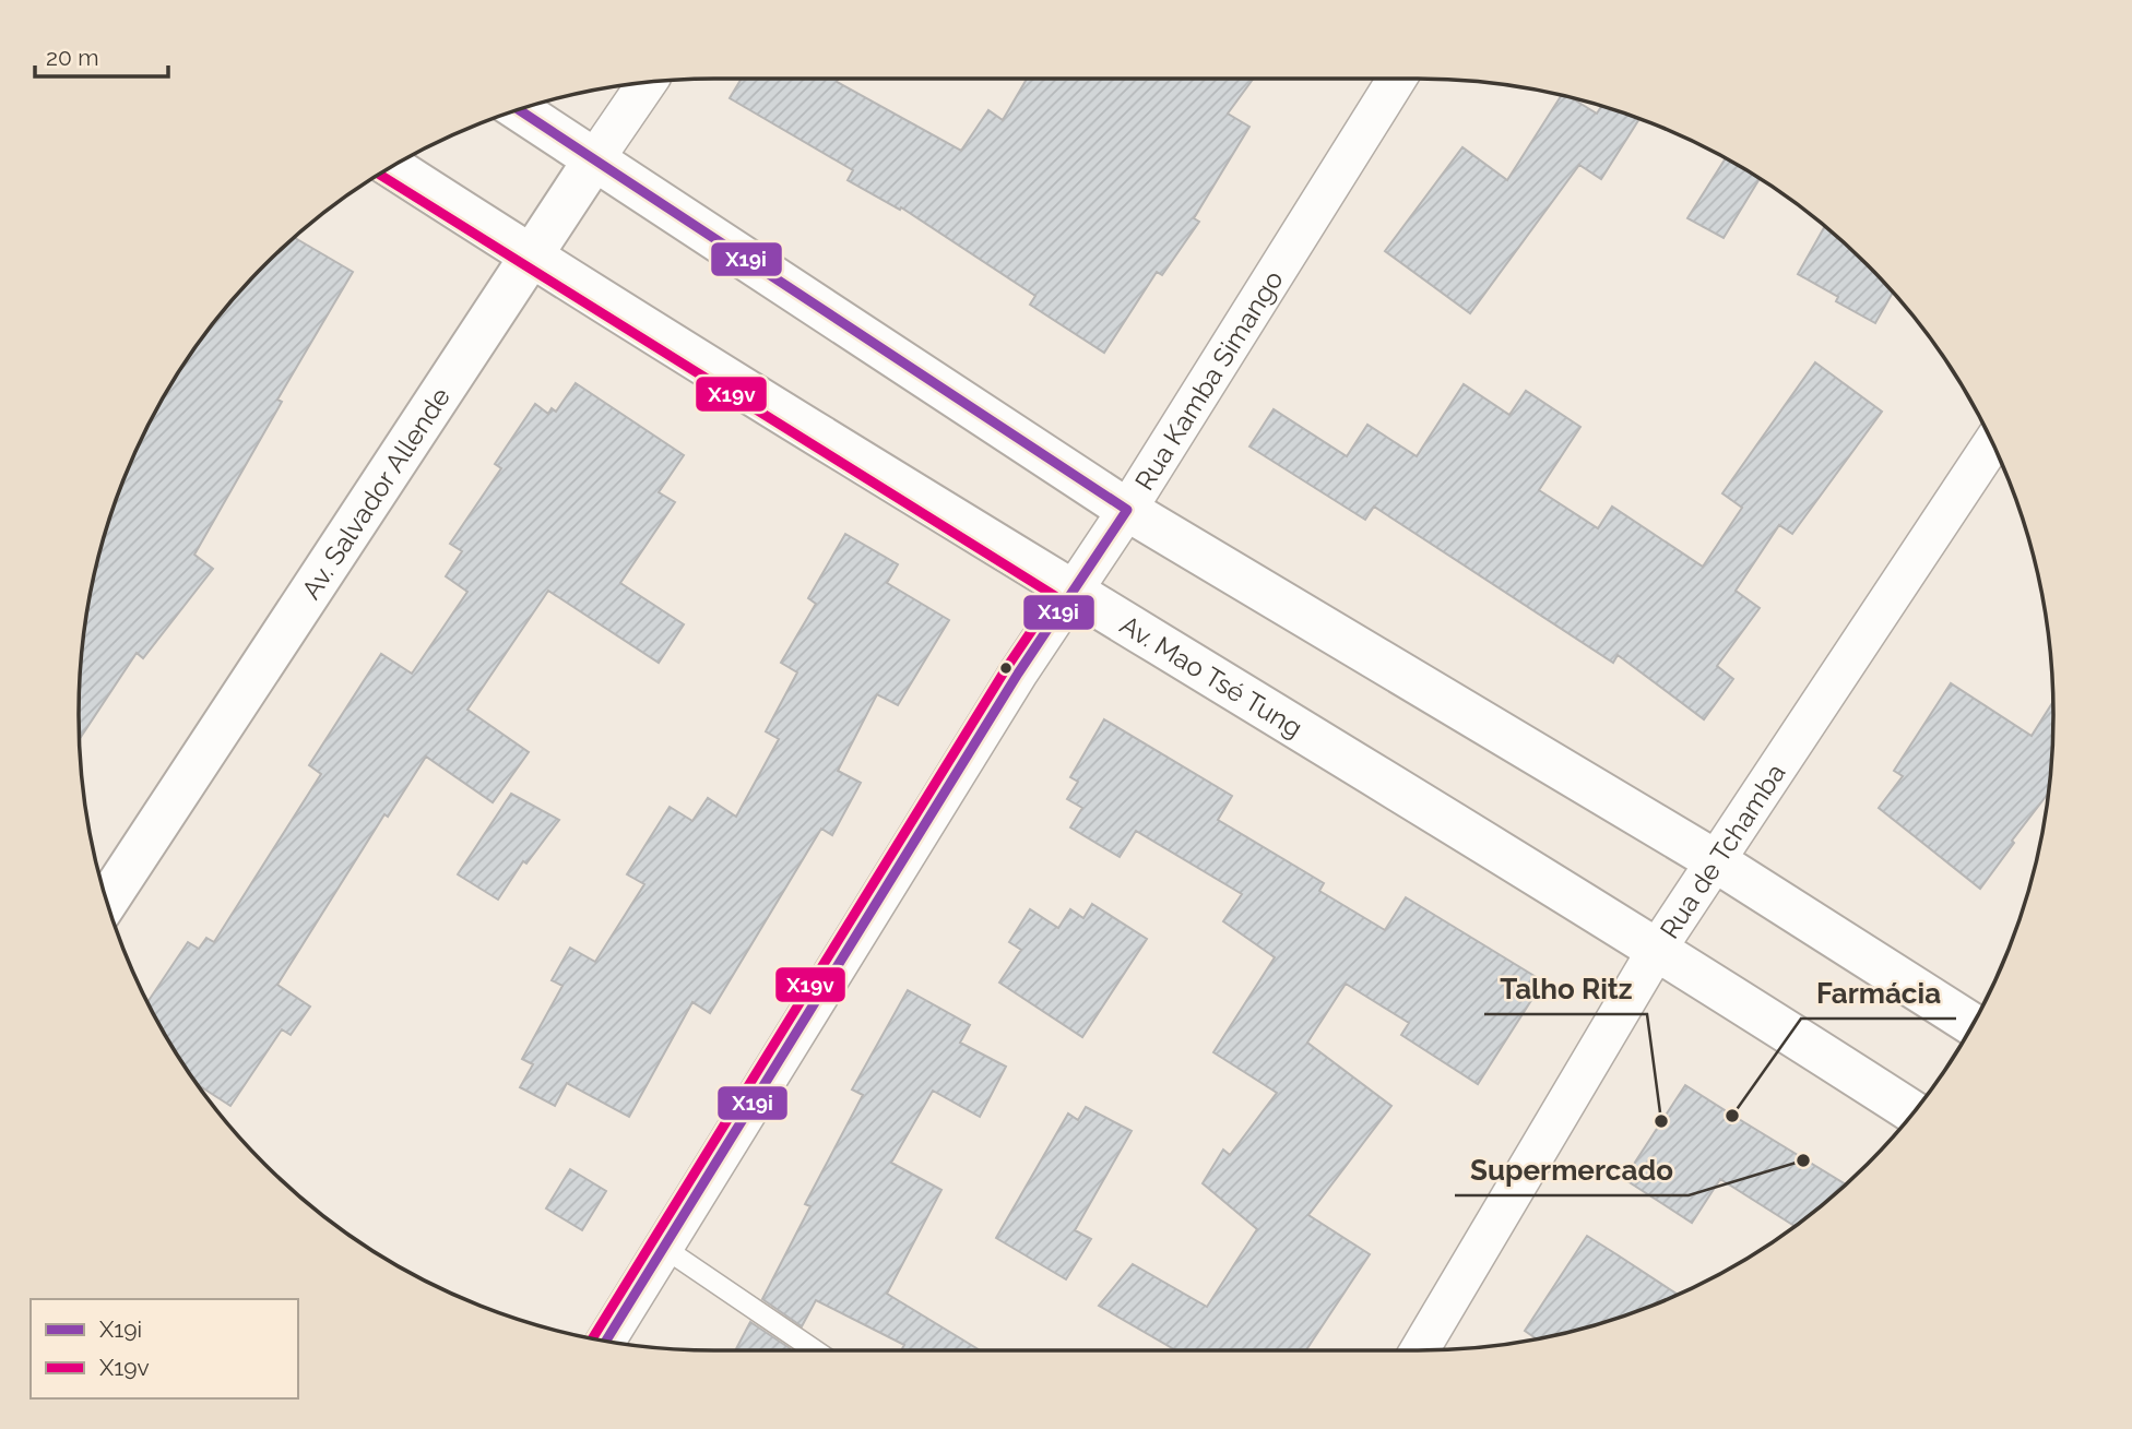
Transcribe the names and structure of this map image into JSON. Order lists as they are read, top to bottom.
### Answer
{
  "streets": {
    "main road": ["Av. Salvador Allende", "Av. Mao Tsé Tung"],
    "street": ["Rua Kamba Simango", "Rua de Tchamba"]
  },
  "crossings": [
    ["Rua Kamba Simango", "Av. Mao Tsé Tung"],
    ["Av. Salvador Allende", "Av. Mao Tsé Tung"],
    ["Av. Mao Tsé Tung", "Rua de Tchamba"]
  ],
  "places": ["Farmácia", "Talho Ritz", "Supermercado"],
  "lines": ["transit line X19i", "transit line X19v"],
  "legend": ["X19i", "X19v"],
  "scale_bar": "20 m"
}
